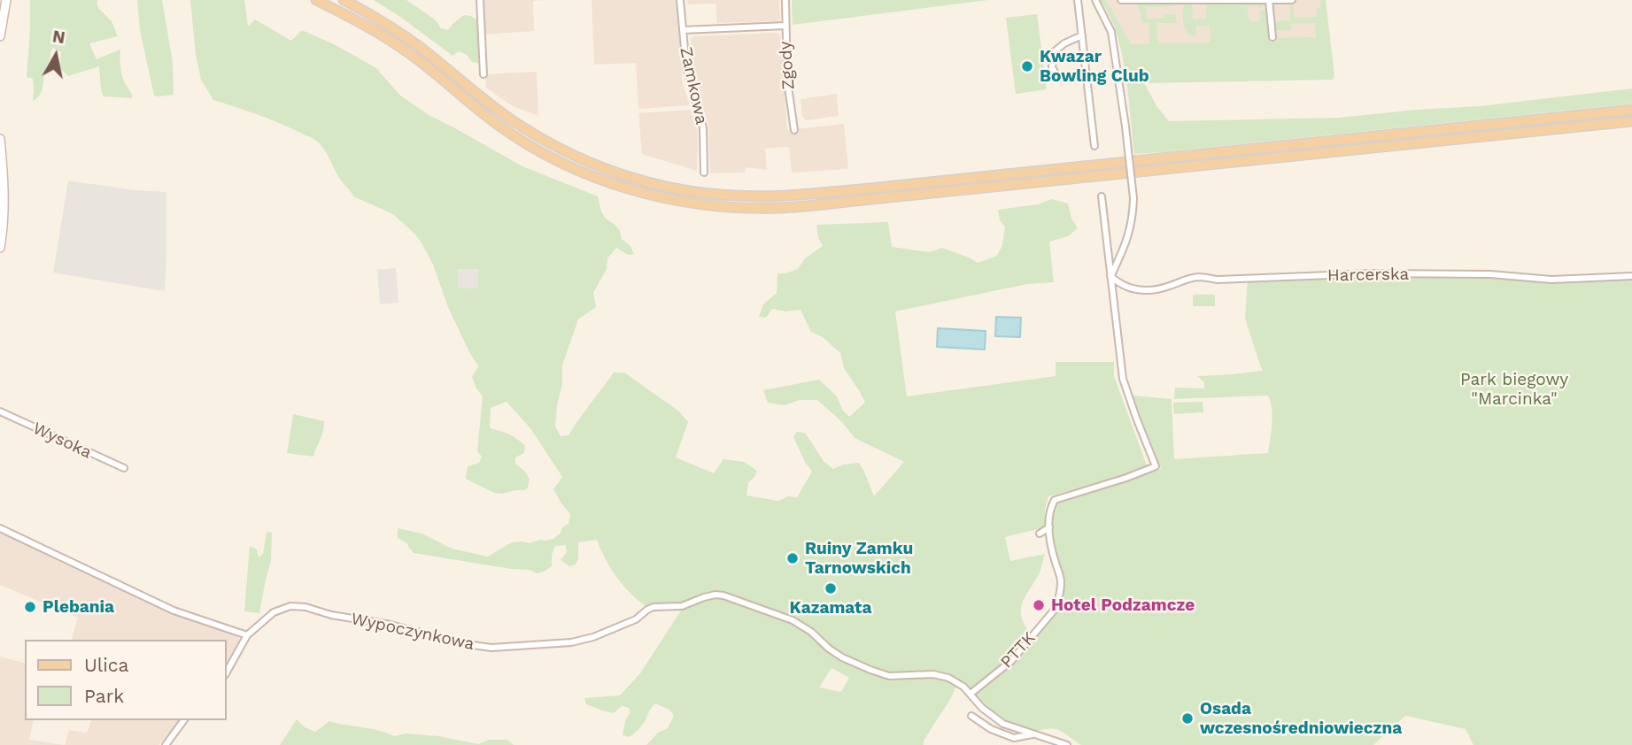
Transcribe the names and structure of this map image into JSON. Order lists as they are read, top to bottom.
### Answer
{
  "streets": {
    "street": [
      "Zgody",
      "Zamkowa",
      "Harcerska",
      "Wysoka",
      "Wypoczynkowa",
      "PTTK"
    ]
  },
  "crossings": [
    ["Harcerska", "PTTK"],
    ["Wypoczynkowa", "PTTK"]
  ],
  "parks": ["Park biegowy \"Marcinka\""],
  "places": [
    "Kwazar Bowling Club",
    "Ruiny Zamku Tarnowskich",
    "Kazamata",
    "Hotel Podzamcze",
    "Plebania",
    "Osada wczesnośredniowieczna"
  ],
  "legend": ["Ulica", "Park"],
  "north": "top"
}
